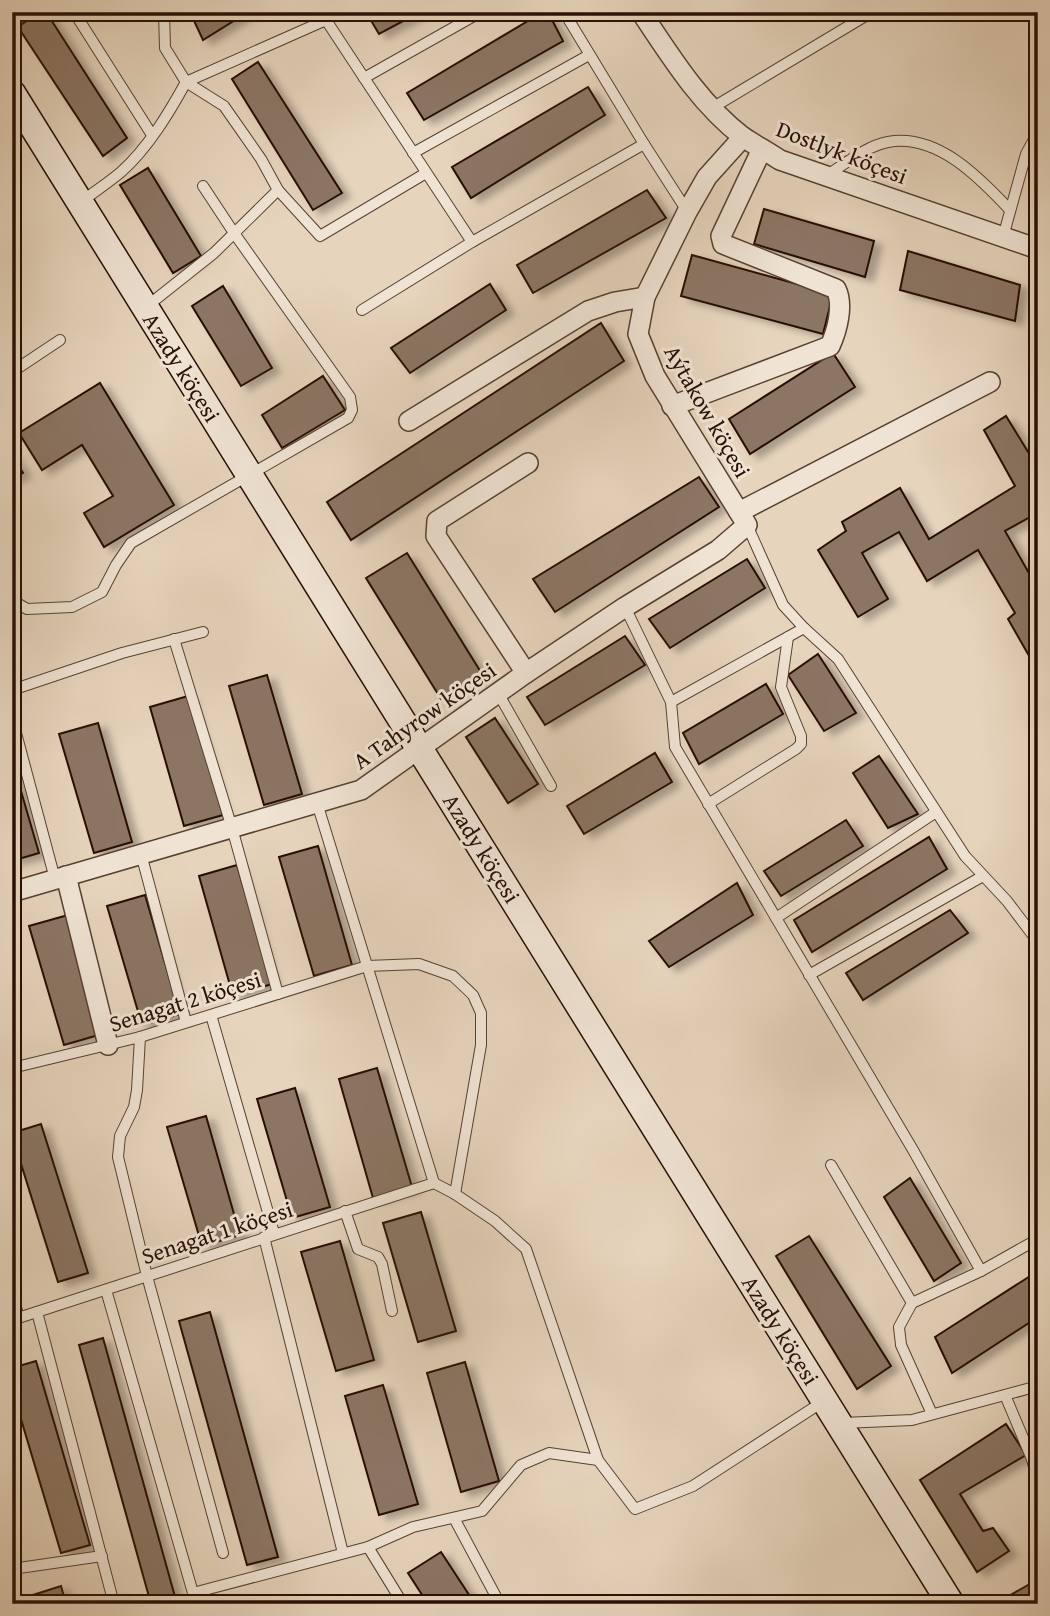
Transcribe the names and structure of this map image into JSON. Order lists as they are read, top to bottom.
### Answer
{
  "streets": {
    "main road": ["Azady köçesi"],
    "street": ["Dostlyk köçesi", "Aýtakow köçesi", "A Tahyrow köçesi"],
    "lane": ["Senagat 2 köçesi", "Senagat 1 köçesi"]
  },
  "crossings": [
    ["Dostlyk köçesi", "Aýtakow köçesi"],
    ["Azady köçesi", "A Tahyrow köçesi"],
    ["Aýtakow köçesi", "A Tahyrow köçesi"]
  ]
}
